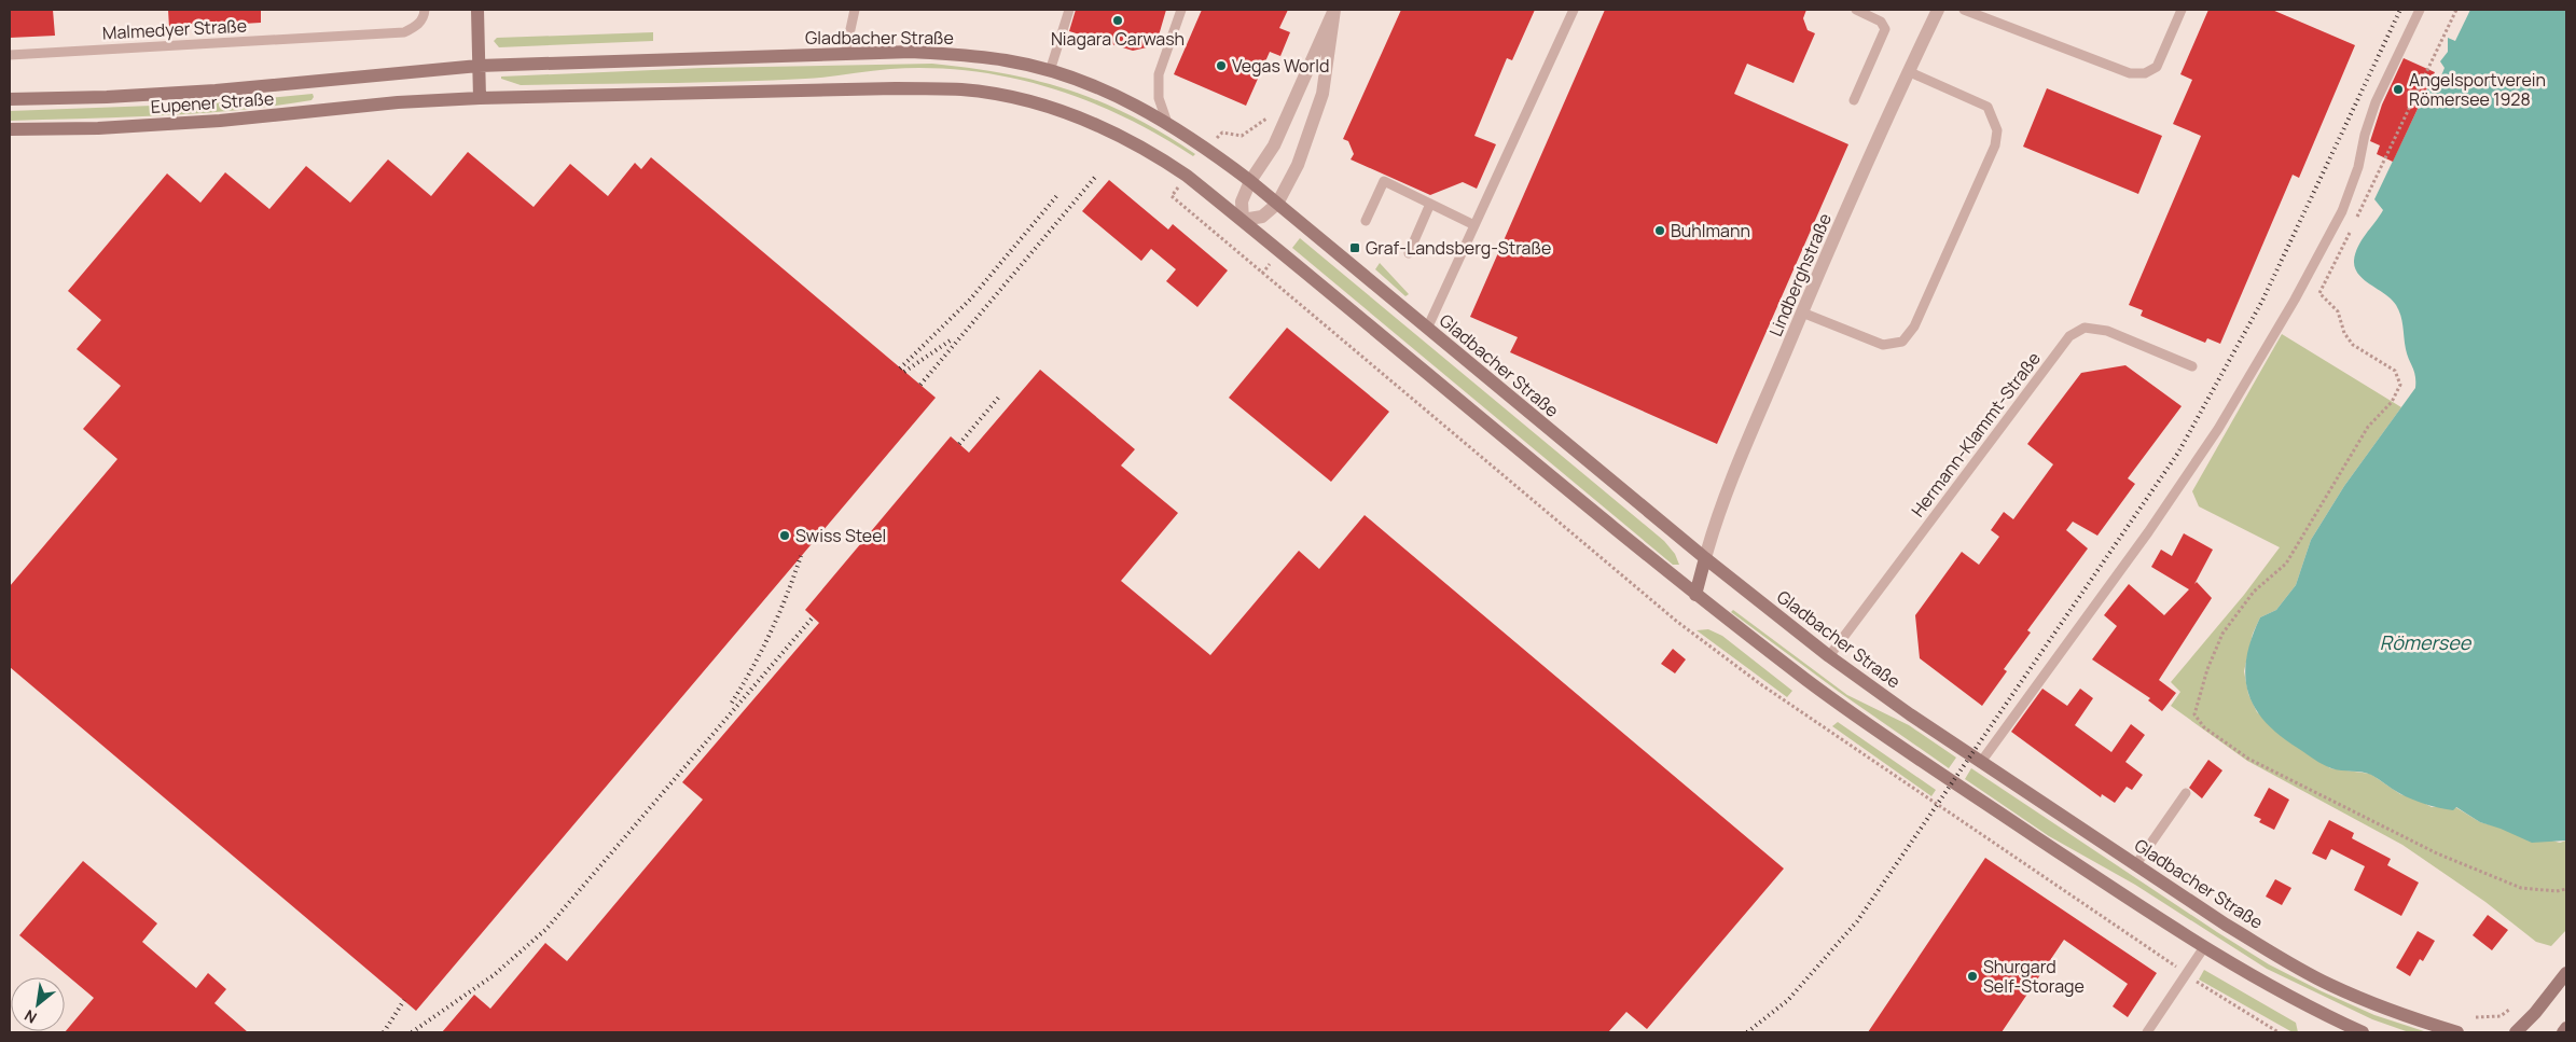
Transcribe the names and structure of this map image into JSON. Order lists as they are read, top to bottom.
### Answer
{
  "streets": {
    "main road": ["Gladbacher Straße", "Eupener Straße"],
    "street": ["Lindberghstraße"],
    "lane": ["Malmedyer Straße", "Hermann-Klammt-Straße"]
  },
  "crossings": [
    ["Gladbacher Straße", "Eupener Straße"],
    ["Gladbacher Straße", "Lindberghstraße"],
    ["Gladbacher Straße", "Hermann-Klammt-Straße"]
  ],
  "water": ["Römersee"],
  "places": {
    "other": [
      "Niagara Carwash",
      "Vegas World",
      "Angelsportverein Römersee 1928",
      "Buhlmann",
      "Swiss Steel",
      "Shurgard Self-Storage"
    ],
    "transit": ["Graf-Landsberg-Straße"]
  },
  "north": "bottom left"
}
